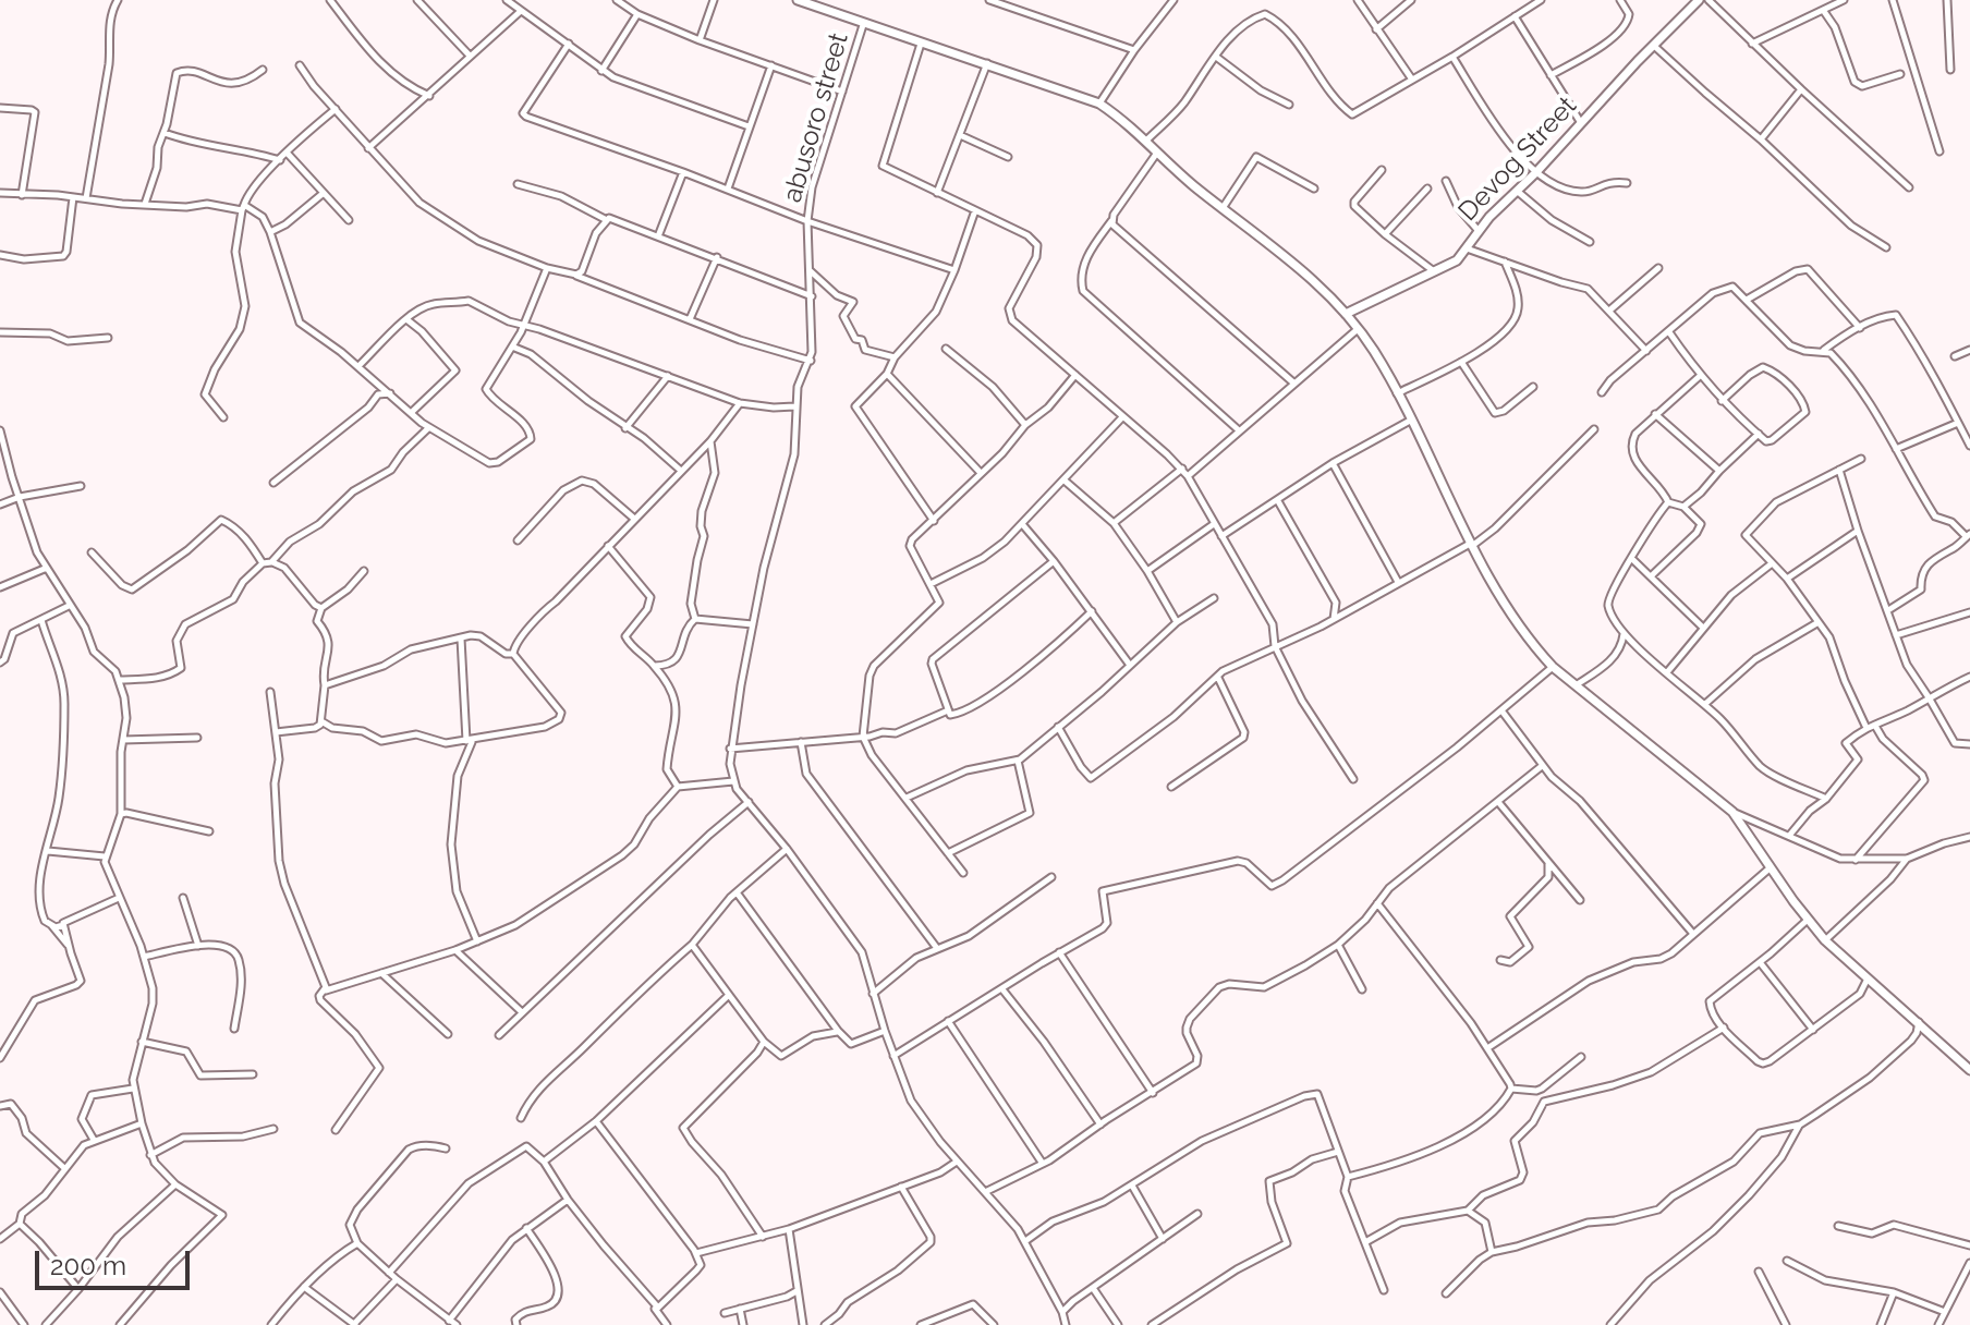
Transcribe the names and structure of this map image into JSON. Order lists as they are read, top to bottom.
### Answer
{
  "streets": {
    "street": ["abusoro street", "Devog Street"]
  },
  "scale_bar": "200 m"
}
